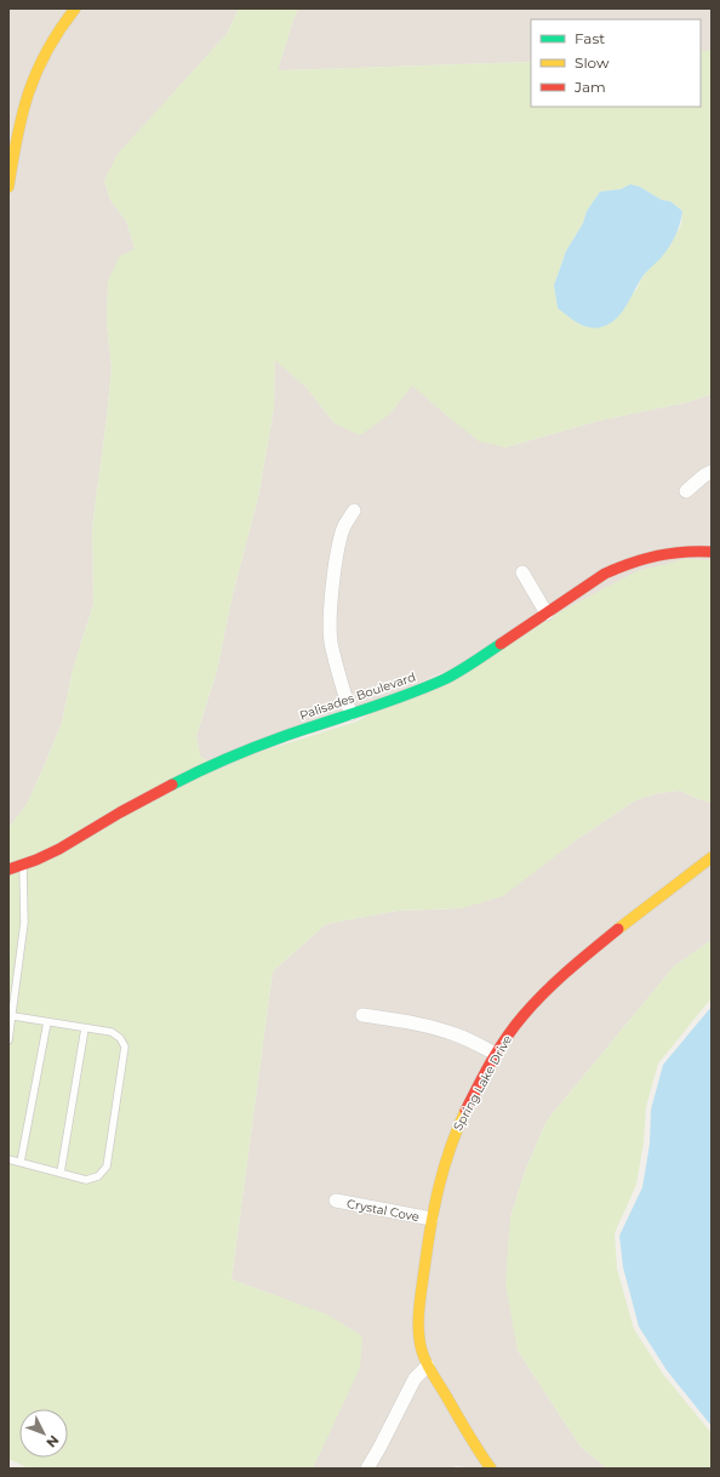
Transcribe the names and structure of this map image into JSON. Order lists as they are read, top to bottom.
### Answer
{
  "streets": {
    "street": ["Palisades Boulevard", "Spring Lake Drive", "Crystal Cove"]
  },
  "crossings": [
    ["Spring Lake Drive", "Crystal Cove"]
  ],
  "legend": ["Fast", "Slow", "Jam"],
  "north": "bottom right"
}
